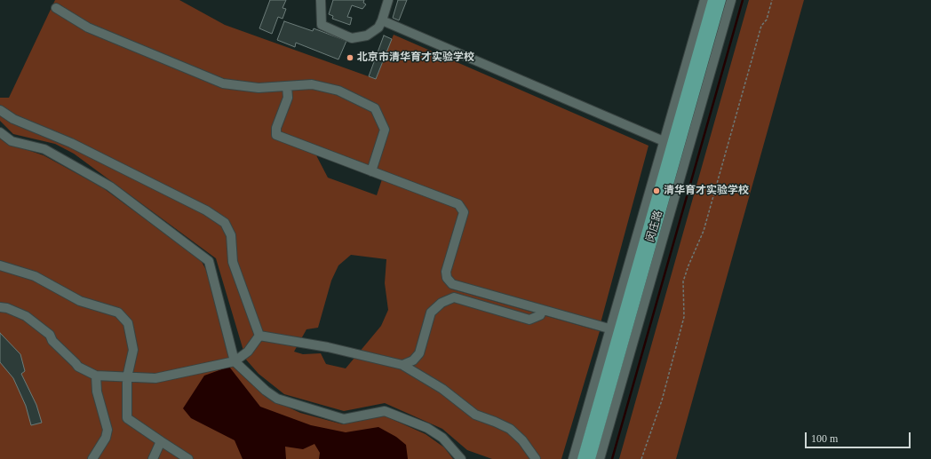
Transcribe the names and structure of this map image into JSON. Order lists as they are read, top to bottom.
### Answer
{
  "streets": {
    "main road": ["闵庄路"]
  },
  "places": ["北京市清华育才实验学校", "清华育才实验学校"],
  "scale_bar": "100 m"
}
